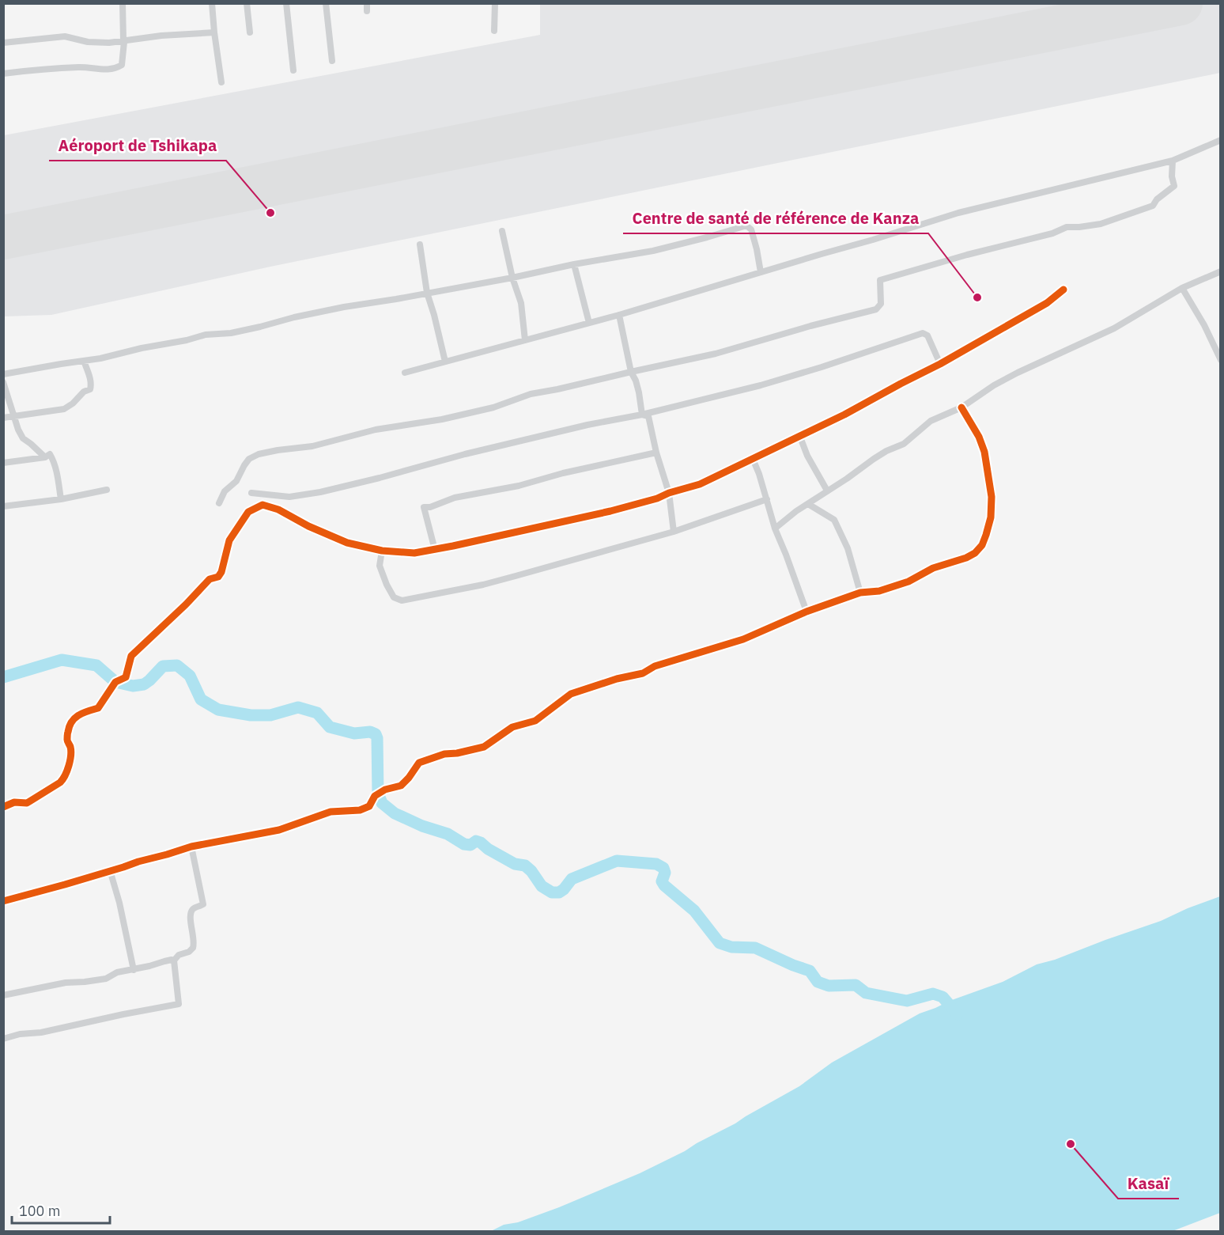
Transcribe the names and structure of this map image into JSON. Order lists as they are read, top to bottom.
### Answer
{
  "places": ["Aéroport de Tshikapa", "Centre de santé de référence de Kanza", "Kasaï"],
  "scale_bar": "100 m"
}
